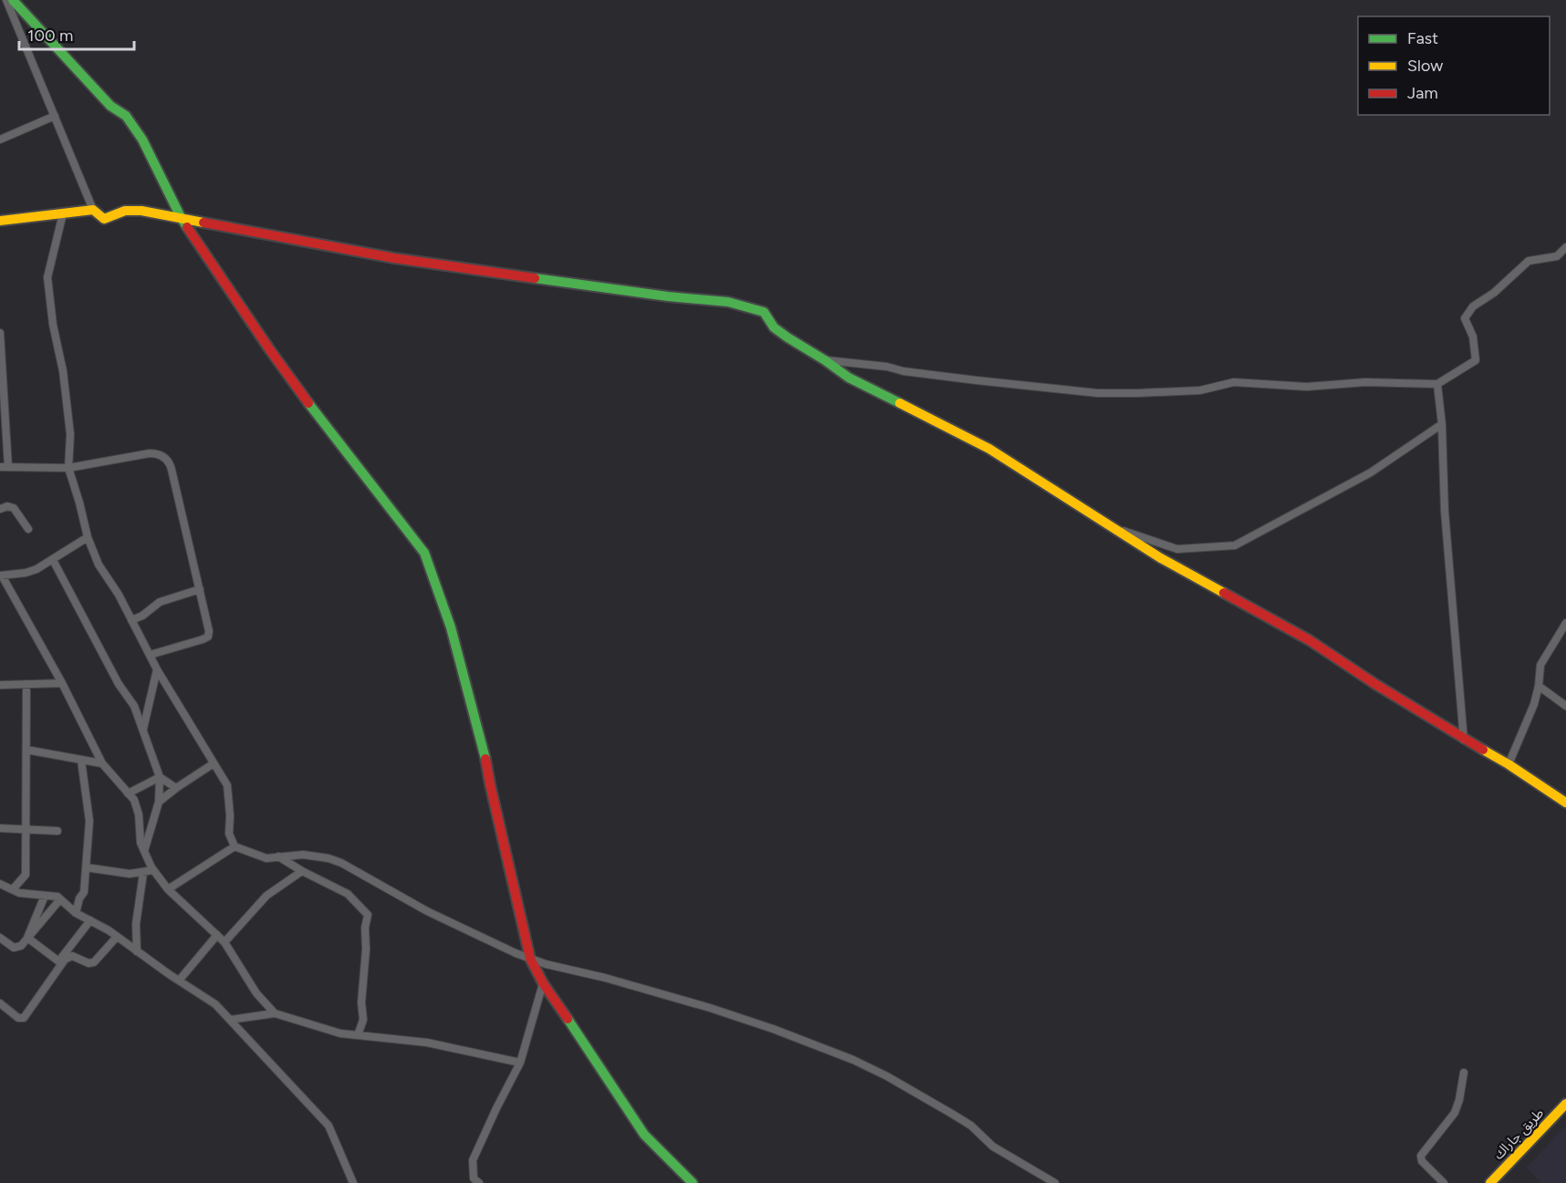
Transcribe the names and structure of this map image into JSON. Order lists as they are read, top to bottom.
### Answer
{
  "streets": {
    "street": ["طريق جاراك"]
  },
  "legend": ["Fast", "Slow", "Jam"],
  "scale_bar": "100 m"
}
